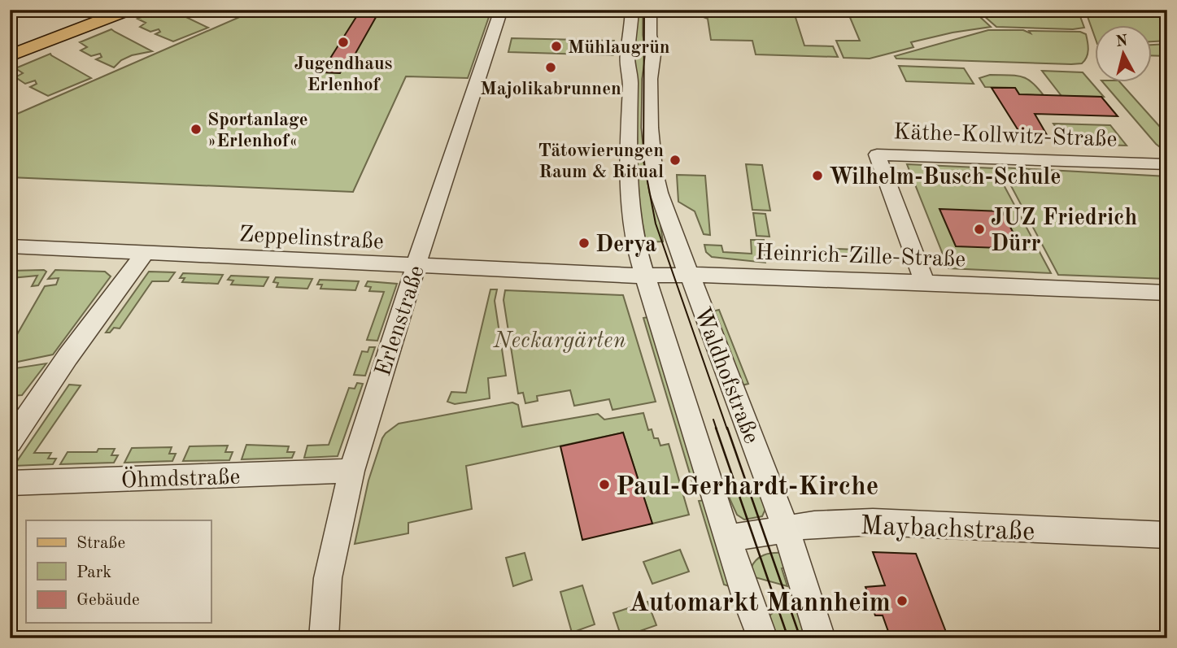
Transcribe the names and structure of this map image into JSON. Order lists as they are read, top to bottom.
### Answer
{
  "streets": {
    "street": [
      "Käthe-Kollwitz-Straße",
      "Zeppelinstraße",
      "Heinrich-Zille-Straße",
      "Erlenstraße",
      "Waldhofstraße",
      "Öhmdstraße",
      "Maybachstraße"
    ]
  },
  "crossings": [
    ["Käthe-Kollwitz-Straße", "Heinrich-Zille-Straße"],
    ["Zeppelinstraße", "Erlenstraße"],
    ["Zeppelinstraße", "Waldhofstraße"],
    ["Heinrich-Zille-Straße", "Waldhofstraße"],
    ["Erlenstraße", "Öhmdstraße"],
    ["Waldhofstraße", "Maybachstraße"]
  ],
  "parks": ["Neckargärten"],
  "places": [
    "Jugendhaus Erlenhof",
    "Mühlaugrün",
    "Majolikabrunnen",
    "Sportanlage »Erlenhof«",
    "Tätowierungen Raum & Ritual",
    "Wilhelm-Busch-Schule",
    "JUZ Friedrich Dürr",
    "Derya",
    "Paul-Gerhardt-Kirche",
    "Automarkt Mannheim"
  ],
  "legend": ["Straße", "Park", "Gebäude"],
  "north": "top"
}
